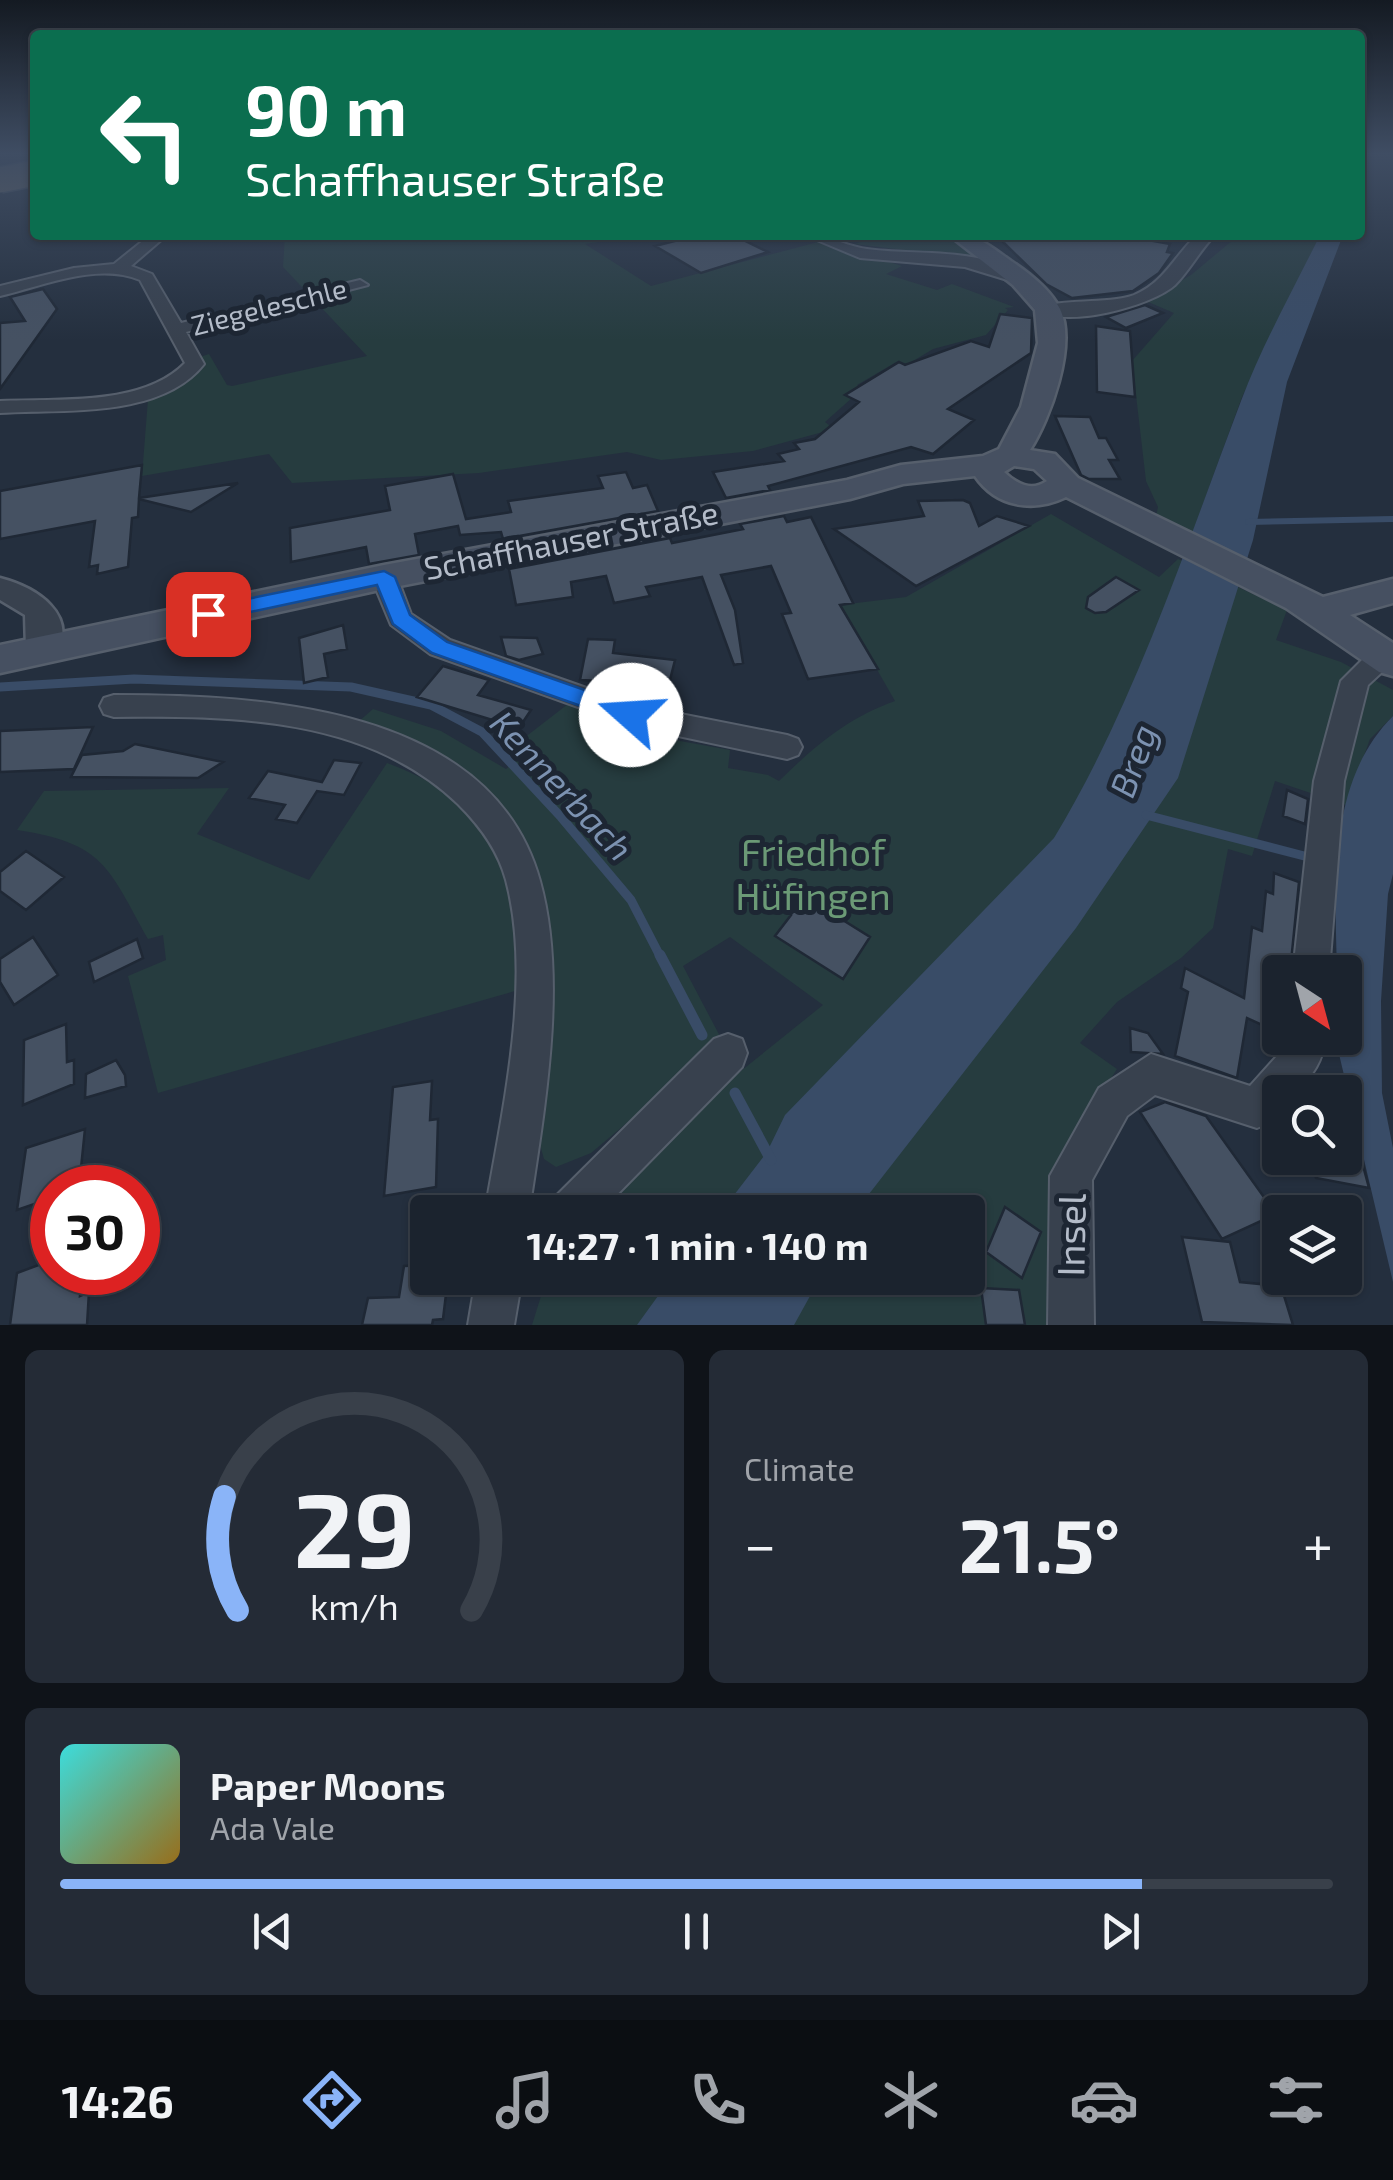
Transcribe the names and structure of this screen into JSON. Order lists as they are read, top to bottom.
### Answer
{
  "streets": {
    "main road": ["Schaffhauser Straße"],
    "street": ["Ziegeleschle", "Insel"]
  },
  "water": ["Breg", "Kennerbach"],
  "parks": ["Friedhof Hüfingen"],
  "north": "bottom right",
  "page": {
    "turn": ["90 m", "Schaffhauser Straße"],
    "limit": "30",
    "trip": "14:27 · 1 min · 140 m",
    "tile": "Climate",
    "heat": ["−", "21.5°", "+"],
    "song": ["Paper Moons", "Ada Vale"],
    "tabs": "14:26",
    "gauge": ["29", "km/h"]
  }
}
